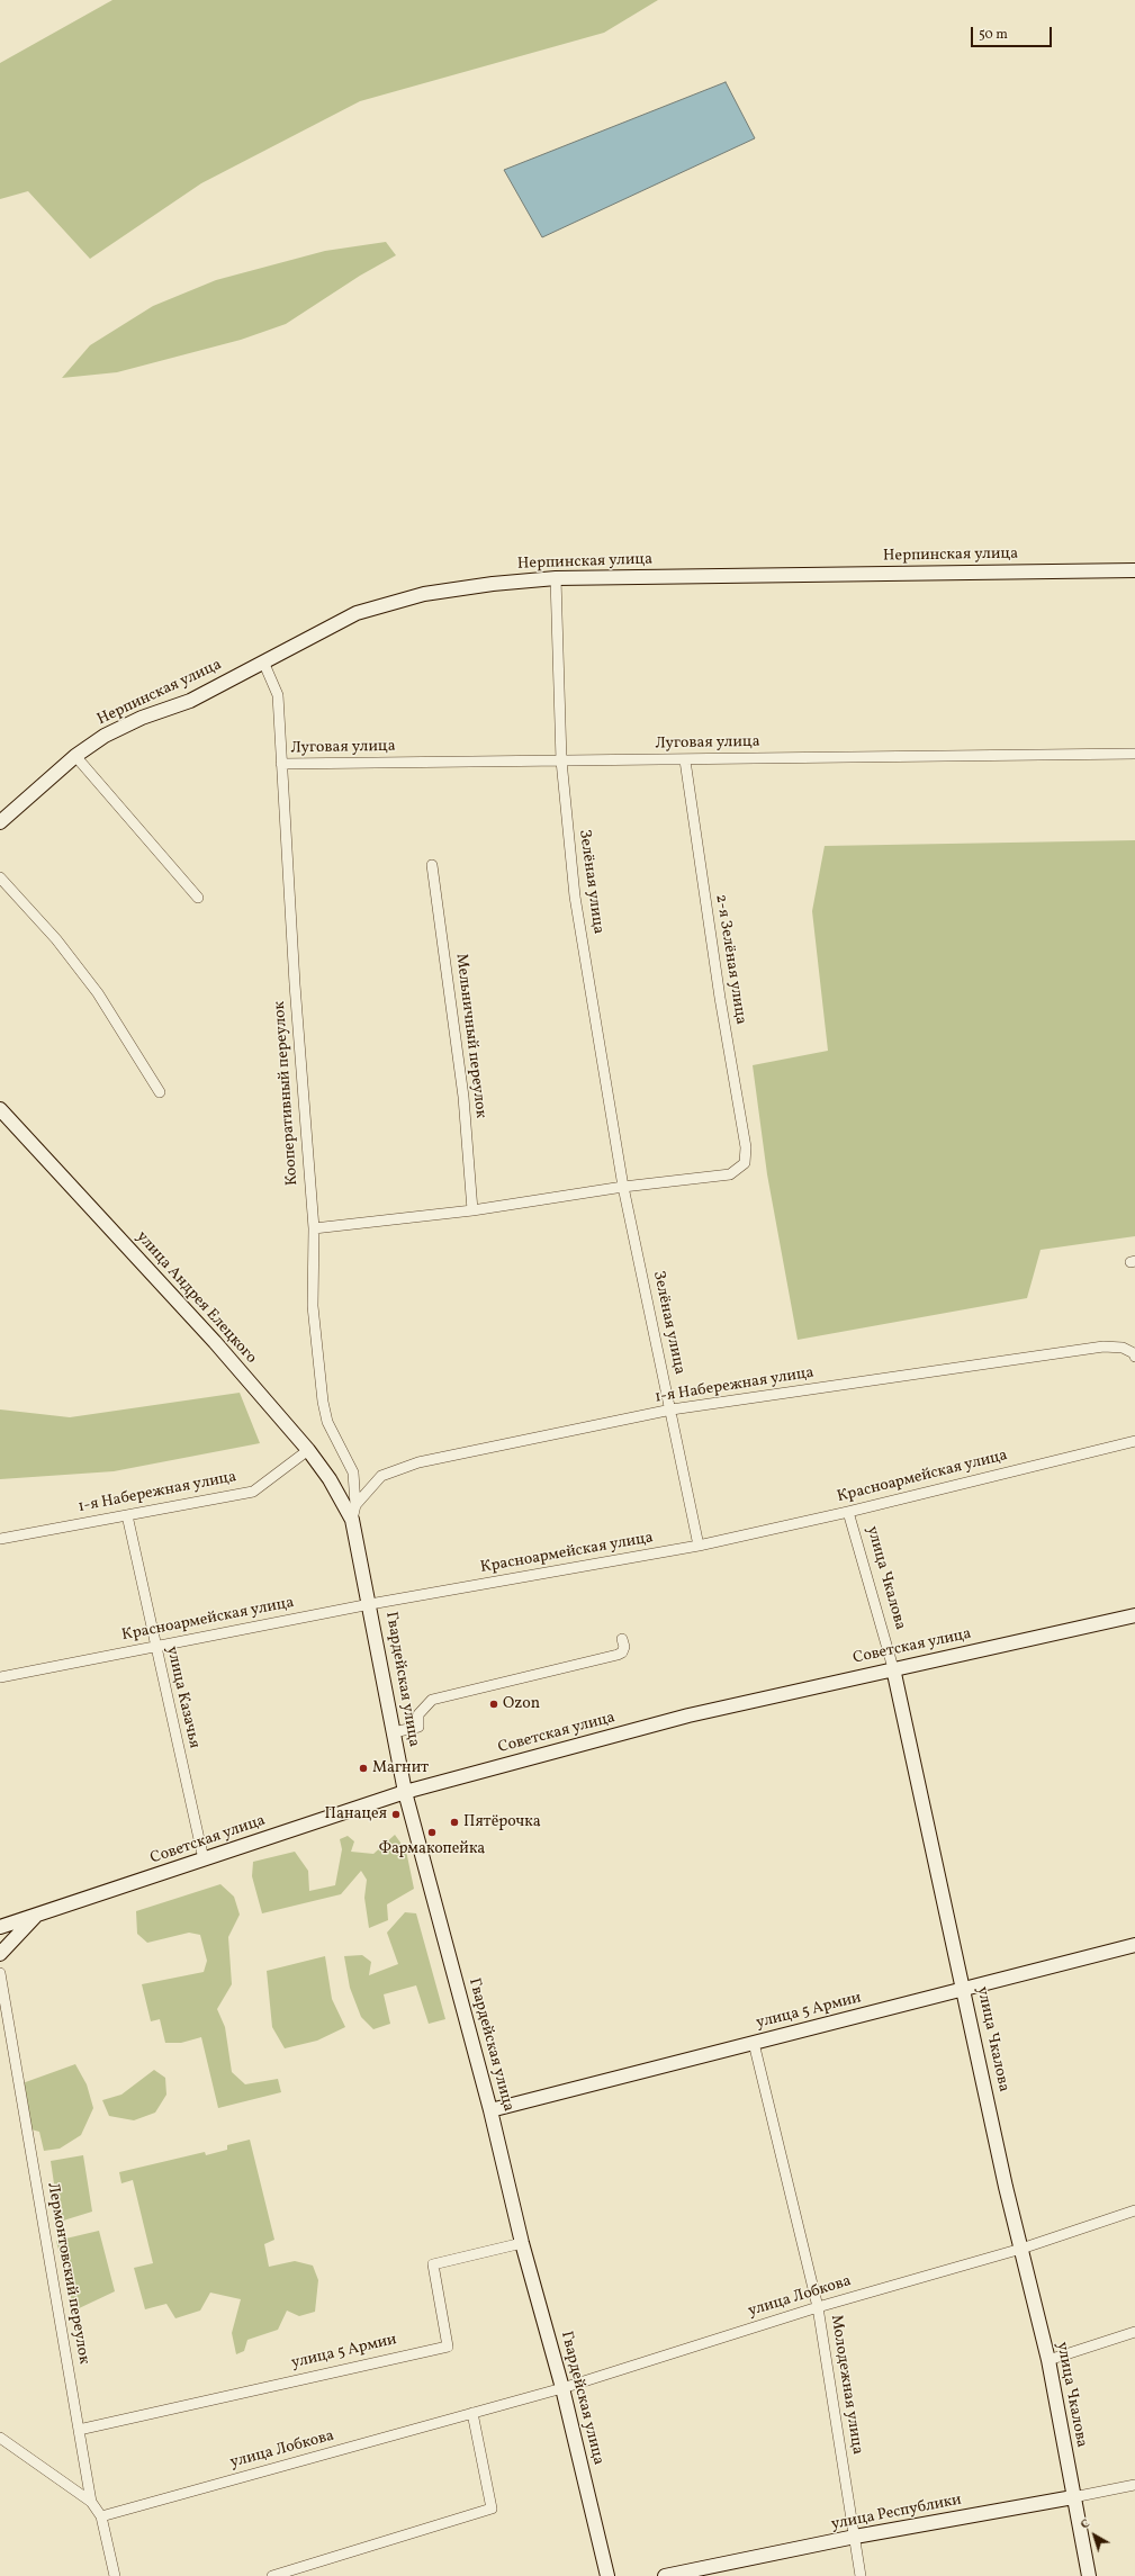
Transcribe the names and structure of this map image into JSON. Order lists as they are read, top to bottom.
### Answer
{
  "streets": {
    "main road": [
      "Нерпинская улица",
      "улица Андрея Елецкого",
      "улица Чкалова",
      "Советская улица",
      "Гвардейская улица",
      "улица 5 Армии",
      "улица Республики"
    ],
    "street": [
      "Луговая улица",
      "Зелёная улица",
      "2-я Зелёная улица",
      "Мельничный переулок",
      "Кооперативный переулок",
      "1-я Набережная улица",
      "Красноармейская улица",
      "улица Казачья",
      "Лермонтовский переулок",
      "улица Лобкова",
      "Молодежная улица"
    ]
  },
  "crossings": [
    ["Нерпинская улица", "Зелёная улица"],
    ["Нерпинская улица", "Кооперативный переулок"],
    ["Луговая улица", "Зелёная улица"],
    ["Луговая улица", "2-я Зелёная улица"],
    ["Луговая улица", "Кооперативный переулок"],
    ["Зелёная улица", "2-я Зелёная улица"],
    ["Зелёная улица", "1-я Набережная улица"],
    ["Зелёная улица", "Красноармейская улица"],
    ["Кооперативный переулок", "улица Андрея Елецкого"],
    ["Кооперативный переулок", "1-я Набережная улица"],
    ["Кооперативный переулок", "Гвардейская улица"],
    ["улица Андрея Елецкого", "1-я Набережная улица"],
    ["улица Андрея Елецкого", "Гвардейская улица"],
    ["1-я Набережная улица", "улица Казачья"],
    ["Красноармейская улица", "улица Чкалова"],
    ["Красноармейская улица", "Гвардейская улица"],
    ["Красноармейская улица", "улица Казачья"],
    ["улица Чкалова", "Советская улица"],
    ["улица Чкалова", "улица 5 Армии"],
    ["улица Чкалова", "улица Лобкова"],
    ["улица Чкалова", "улица Республики"],
    ["Советская улица", "Гвардейская улица"],
    ["Советская улица", "улица Казачья"],
    ["Гвардейская улица", "улица 5 Армии"],
    ["Гвардейская улица", "улица Лобкова"],
    ["улица 5 Армии", "Лермонтовский переулок"],
    ["улица 5 Армии", "Молодежная улица"],
    ["Лермонтовский переулок", "улица Лобкова"],
    ["улица Лобкова", "Молодежная улица"],
    ["Молодежная улица", "улица Республики"]
  ],
  "places": [
    "Ozon",
    "Магнит",
    "Панацея",
    "Пятёрочка",
    "Фармакопейка"
  ],
  "scale_bar": "50 m",
  "north": "top left"
}
